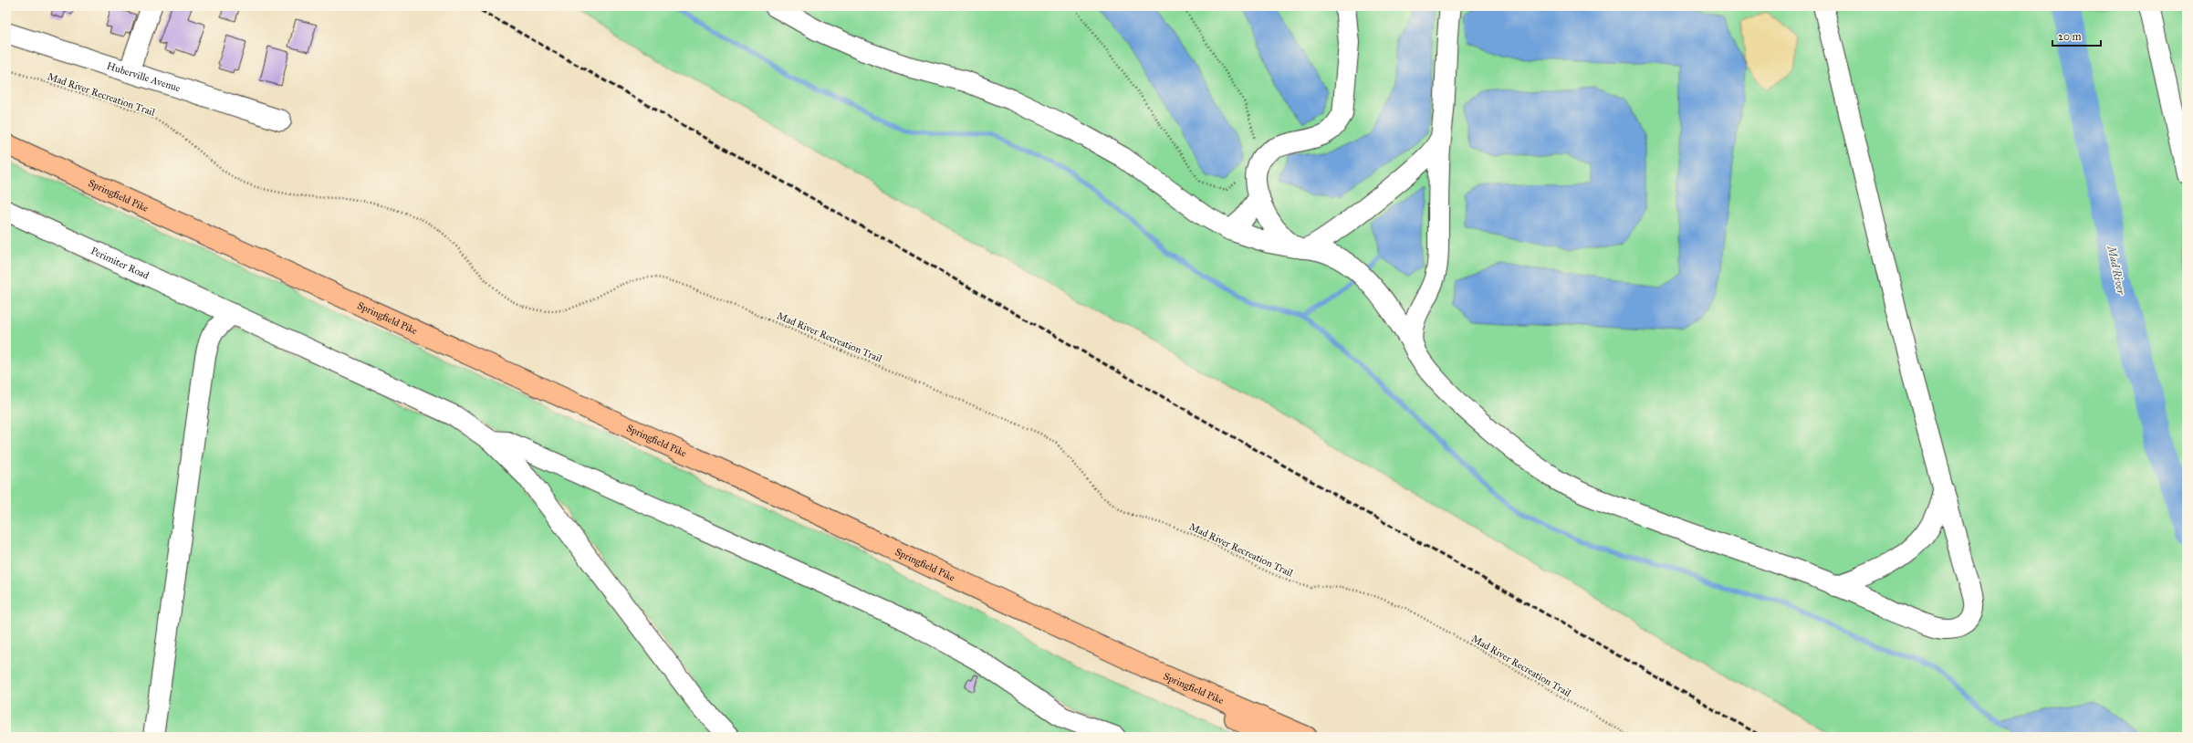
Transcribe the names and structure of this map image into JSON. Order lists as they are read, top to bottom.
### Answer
{
  "streets": {
    "main road": ["Springfield Pike"],
    "street": ["Huberville Avenue", "Perimiter Road"],
    "path": ["Mad River Recreation Trail"]
  },
  "water": ["Mad River"],
  "scale_bar": "20 m"
}
